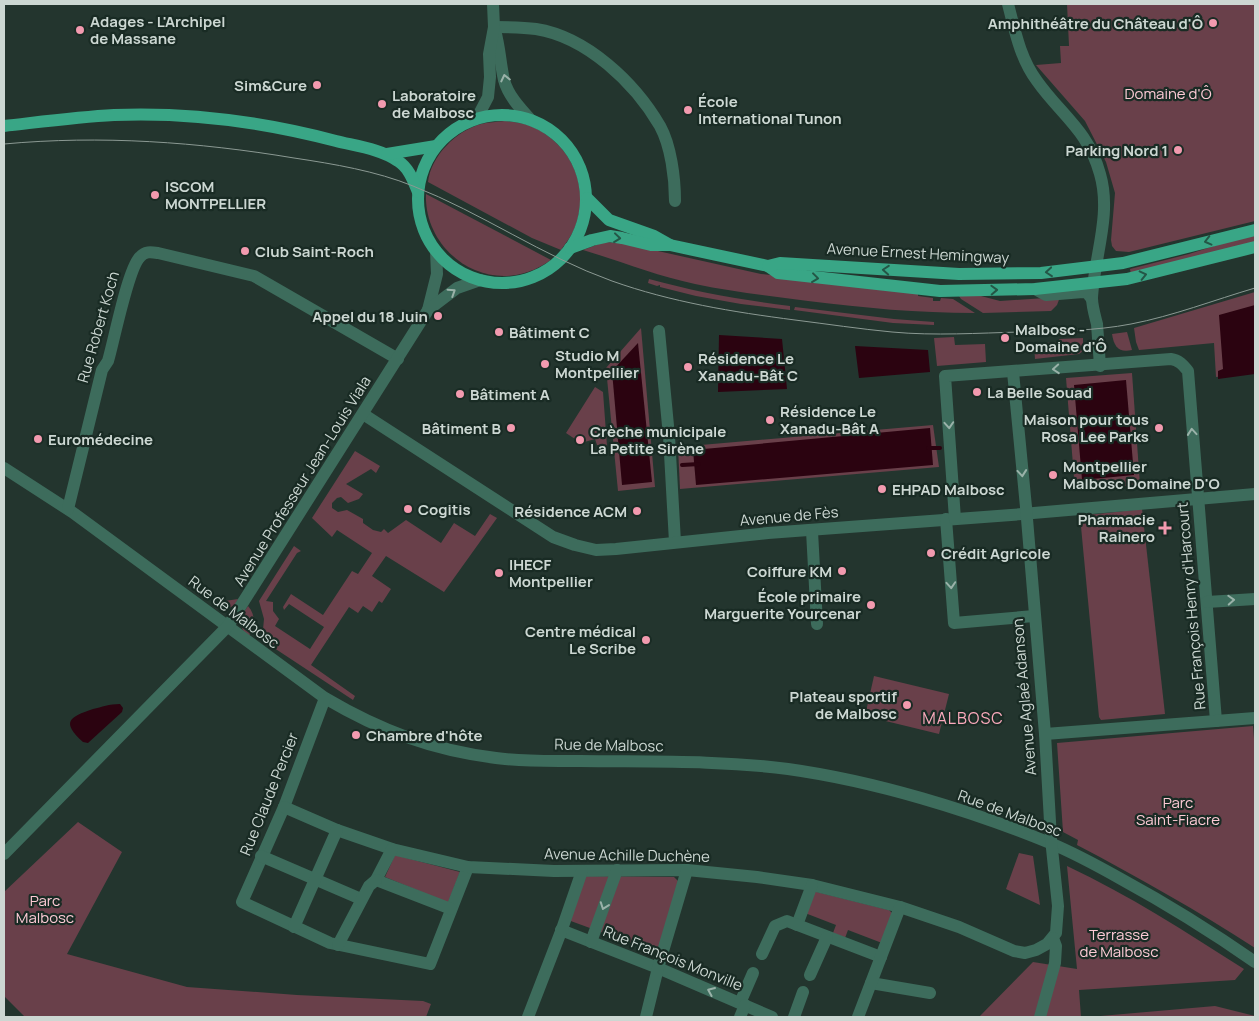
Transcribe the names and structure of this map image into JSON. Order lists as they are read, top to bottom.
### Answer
{
  "streets": {
    "main road": ["Avenue Ernest Hemingway"],
    "street": [
      "Rue Robert Koch",
      "Avenue Professeur Jean-Louis Viala",
      "Avenue de Fès",
      "Rue François Henry d'Harcourt",
      "Rue de Malbosc",
      "Avenue Aglaé Adanson",
      "Rue Claude Percier",
      "Avenue Achille Duchène",
      "Rue François Monville"
    ]
  },
  "crossings": [
    ["Avenue Ernest Hemingway", "Avenue Professeur Jean-Louis Viala"],
    ["Rue Robert Koch", "Avenue Professeur Jean-Louis Viala"],
    ["Rue Robert Koch", "Rue de Malbosc"],
    ["Avenue Professeur Jean-Louis Viala", "Avenue de Fès"],
    ["Avenue Professeur Jean-Louis Viala", "Rue de Malbosc"],
    ["Avenue de Fès", "Rue François Henry d'Harcourt"],
    ["Avenue de Fès", "Avenue Aglaé Adanson"],
    ["Rue de Malbosc", "Avenue Aglaé Adanson"],
    ["Rue de Malbosc", "Rue Claude Percier"],
    ["Avenue Aglaé Adanson", "Avenue Achille Duchène"],
    ["Rue Claude Percier", "Avenue Achille Duchène"]
  ],
  "one_way": ["Rue François Monville"],
  "districts": ["MALBOSC"],
  "parks": [
    "Domaine d'Ô",
    "Parc Saint-Fiacre",
    "Parc Malbosc",
    "Terrasse de Malbosc"
  ],
  "places": {
    "other": [
      "Amphithéâtre du Château d'Ô",
      "Adages - L'Archipel de Massane",
      "Sim&Cure",
      "Laboratoire de Malbosc",
      "École International Tunon",
      "Parking Nord 1",
      "ISCOM MONTPELLIER",
      "Club Saint-Roch",
      "Appel du 18 Juin",
      "Bâtiment C",
      "Malbosc - Domaine d'Ô",
      "Studio M Montpellier",
      "Résidence Le Xanadu-Bât C",
      "La Belle Souad",
      "Bâtiment A",
      "Résidence Le Xanadu-Bât A",
      "Bâtiment B",
      "Maison pour tous Rosa Lee Parks",
      "Euromédecine",
      "Crèche municipale La Petite Sirène",
      "Montpellier Malbosc Domaine D'O",
      "EHPAD Malbosc",
      "Cogitis",
      "Résidence ACM",
      "Crédit Agricole",
      "Coiffure KM",
      "IHECF Montpellier",
      "École primaire Marguerite Yourcenar",
      "Centre médical Le Scribe",
      "Plateau sportif de Malbosc",
      "Chambre d'hôte"
    ],
    "health": ["Pharmacie Rainero"]
  }
}
